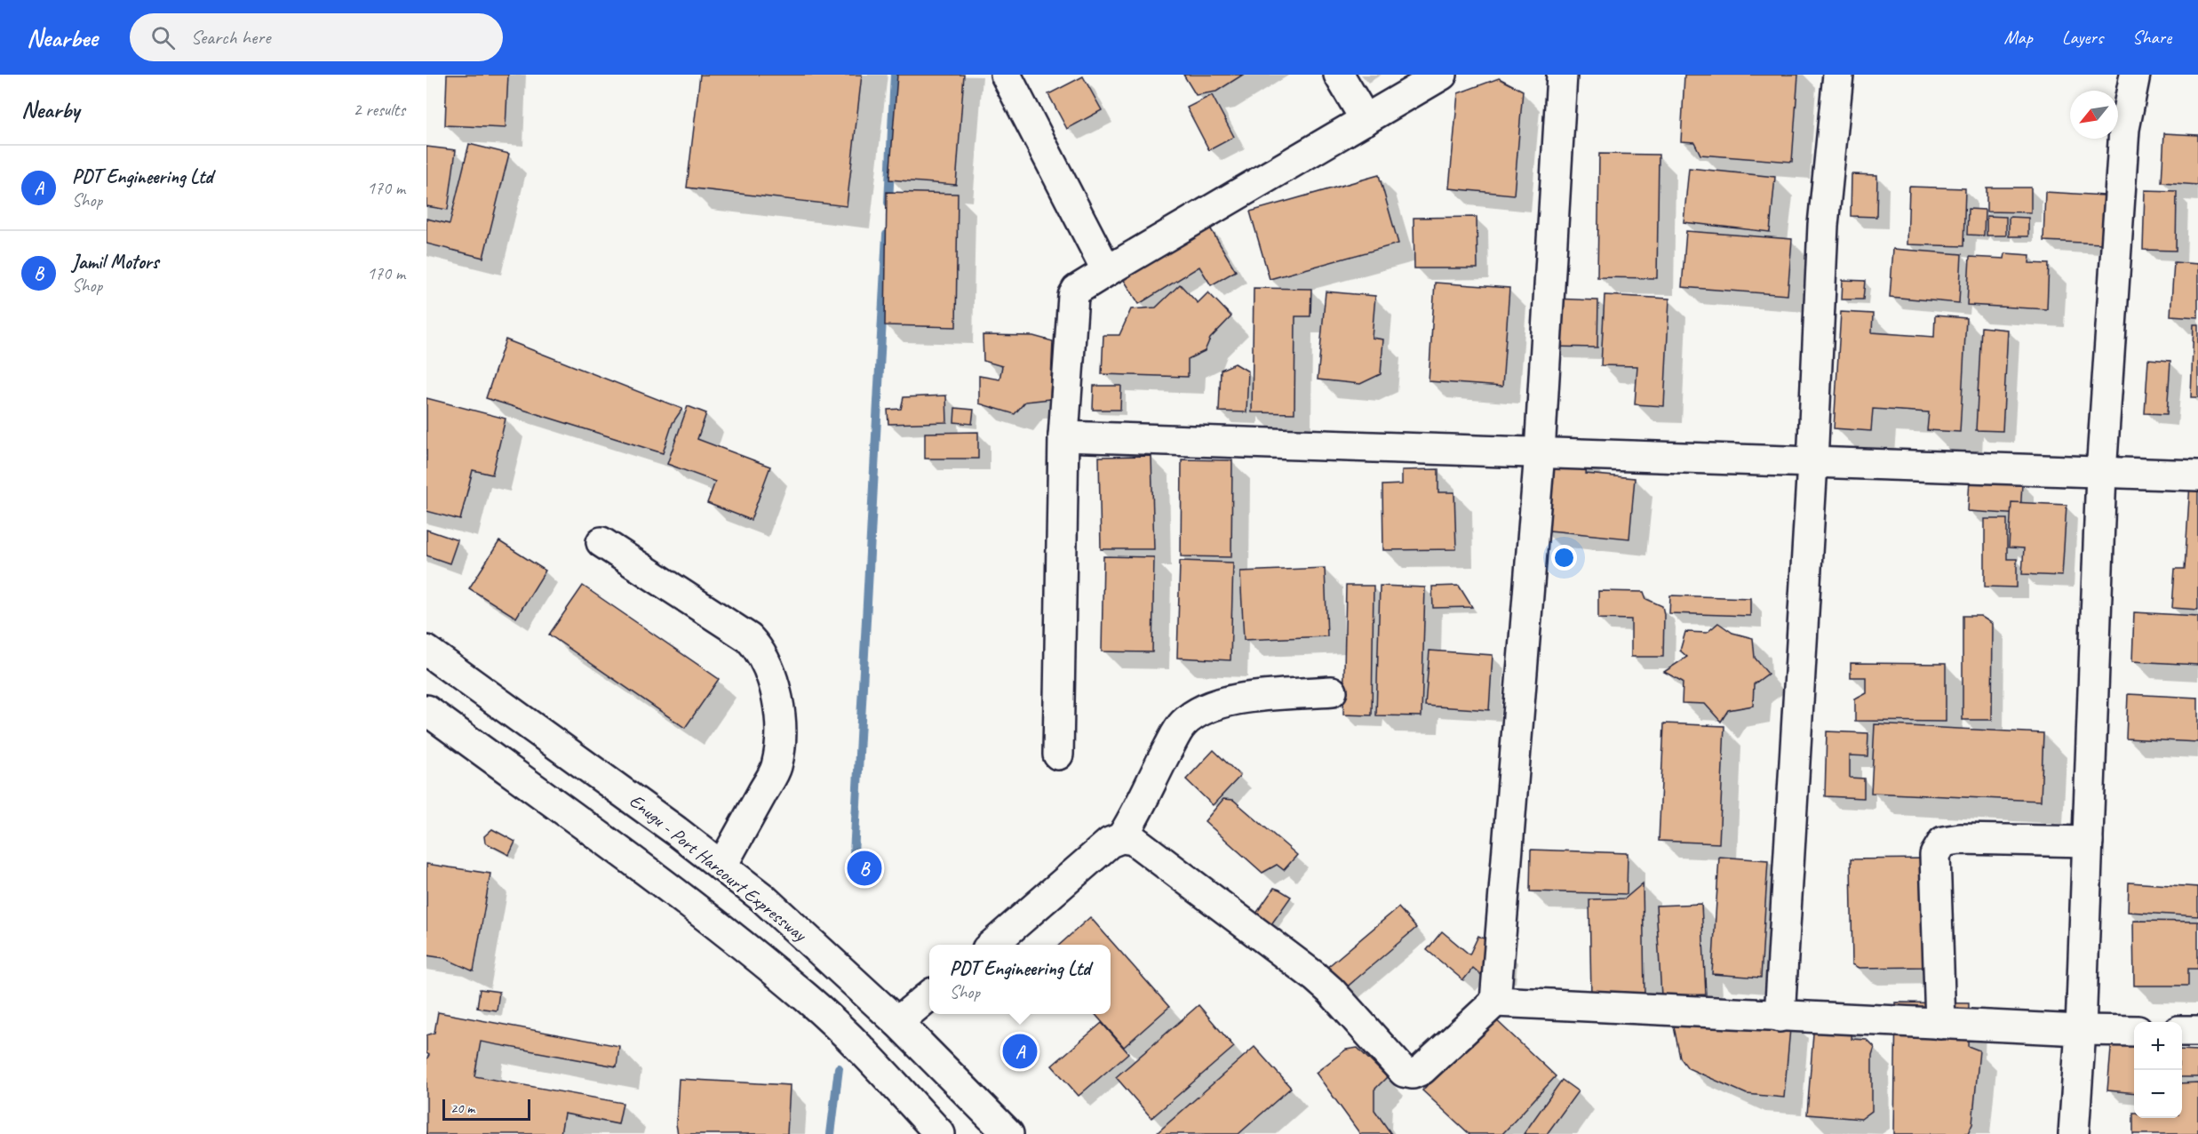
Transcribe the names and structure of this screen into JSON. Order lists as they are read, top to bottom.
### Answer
{
  "streets": {
    "main road": ["Enugu - Port Harcourt Expressway"]
  },
  "scale_bar": "20 m",
  "north": "bottom left",
  "page": {
    "header": "Nearbee",
    "search": "Search here",
    "nav": ["Map", "Layers", "Share"],
    "heading": ["Nearby", "2 results"],
    "list": [
      {
        "mark": "A",
        "name": "PDT Engineering Ltd",
        "note": "Shop",
        "value": "170 m"
      },
      {
        "mark": "B",
        "name": "Jamil Motors",
        "note": "Shop",
        "value": "170 m"
      }
    ],
    "pins": ["B", "A"],
    "popup": ["PDT Engineering Ltd", "Shop"],
    "map_buttons": ["+", "−"],
    "scale": "20 m"
  }
}
